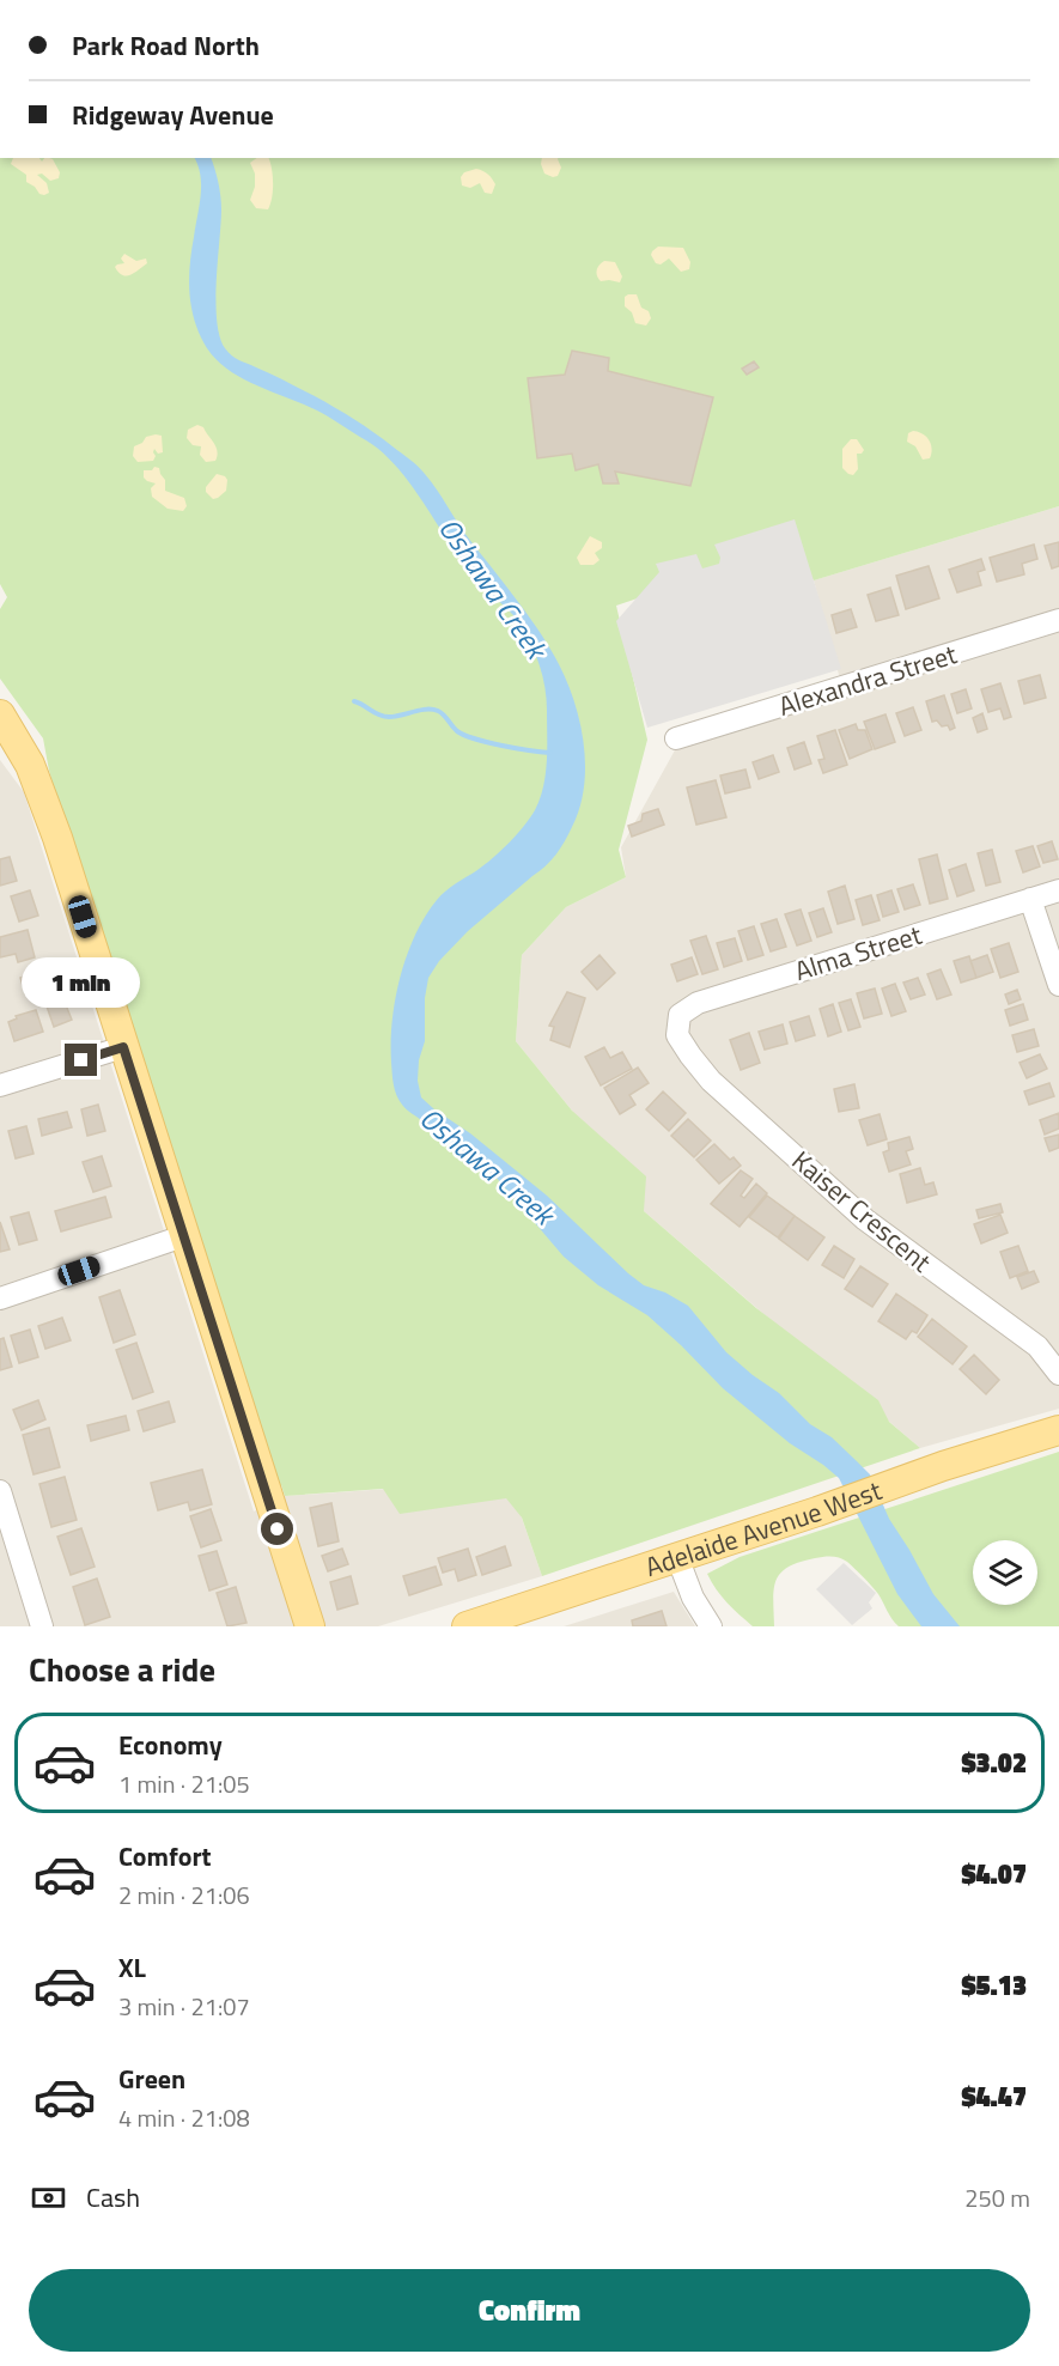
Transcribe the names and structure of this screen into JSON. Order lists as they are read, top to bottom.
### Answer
{
  "streets": {
    "main road": ["Adelaide Avenue West"],
    "street": ["Alexandra Street", "Alma Street", "Kaiser Crescent"]
  },
  "crossings": [
    ["Alma Street", "Kaiser Crescent"]
  ],
  "water": ["Oshawa Creek"],
  "page": {
    "banner": ["Park Road North", "Ridgeway Avenue"],
    "bubble": "1 min",
    "heading": "Choose a ride",
    "list": [
      {
        "name": "Economy",
        "note": "1 min · 21:05",
        "value": "$3.02"
      },
      {
        "name": "Comfort",
        "note": "2 min · 21:06",
        "value": "$4.07"
      },
      {
        "name": "XL",
        "note": "3 min · 21:07",
        "value": "$5.13"
      },
      {
        "name": "Green",
        "note": "4 min · 21:08",
        "value": "$4.47"
      }
    ],
    "pay": ["Cash", "250 m"],
    "buttons": "Confirm"
  }
}
